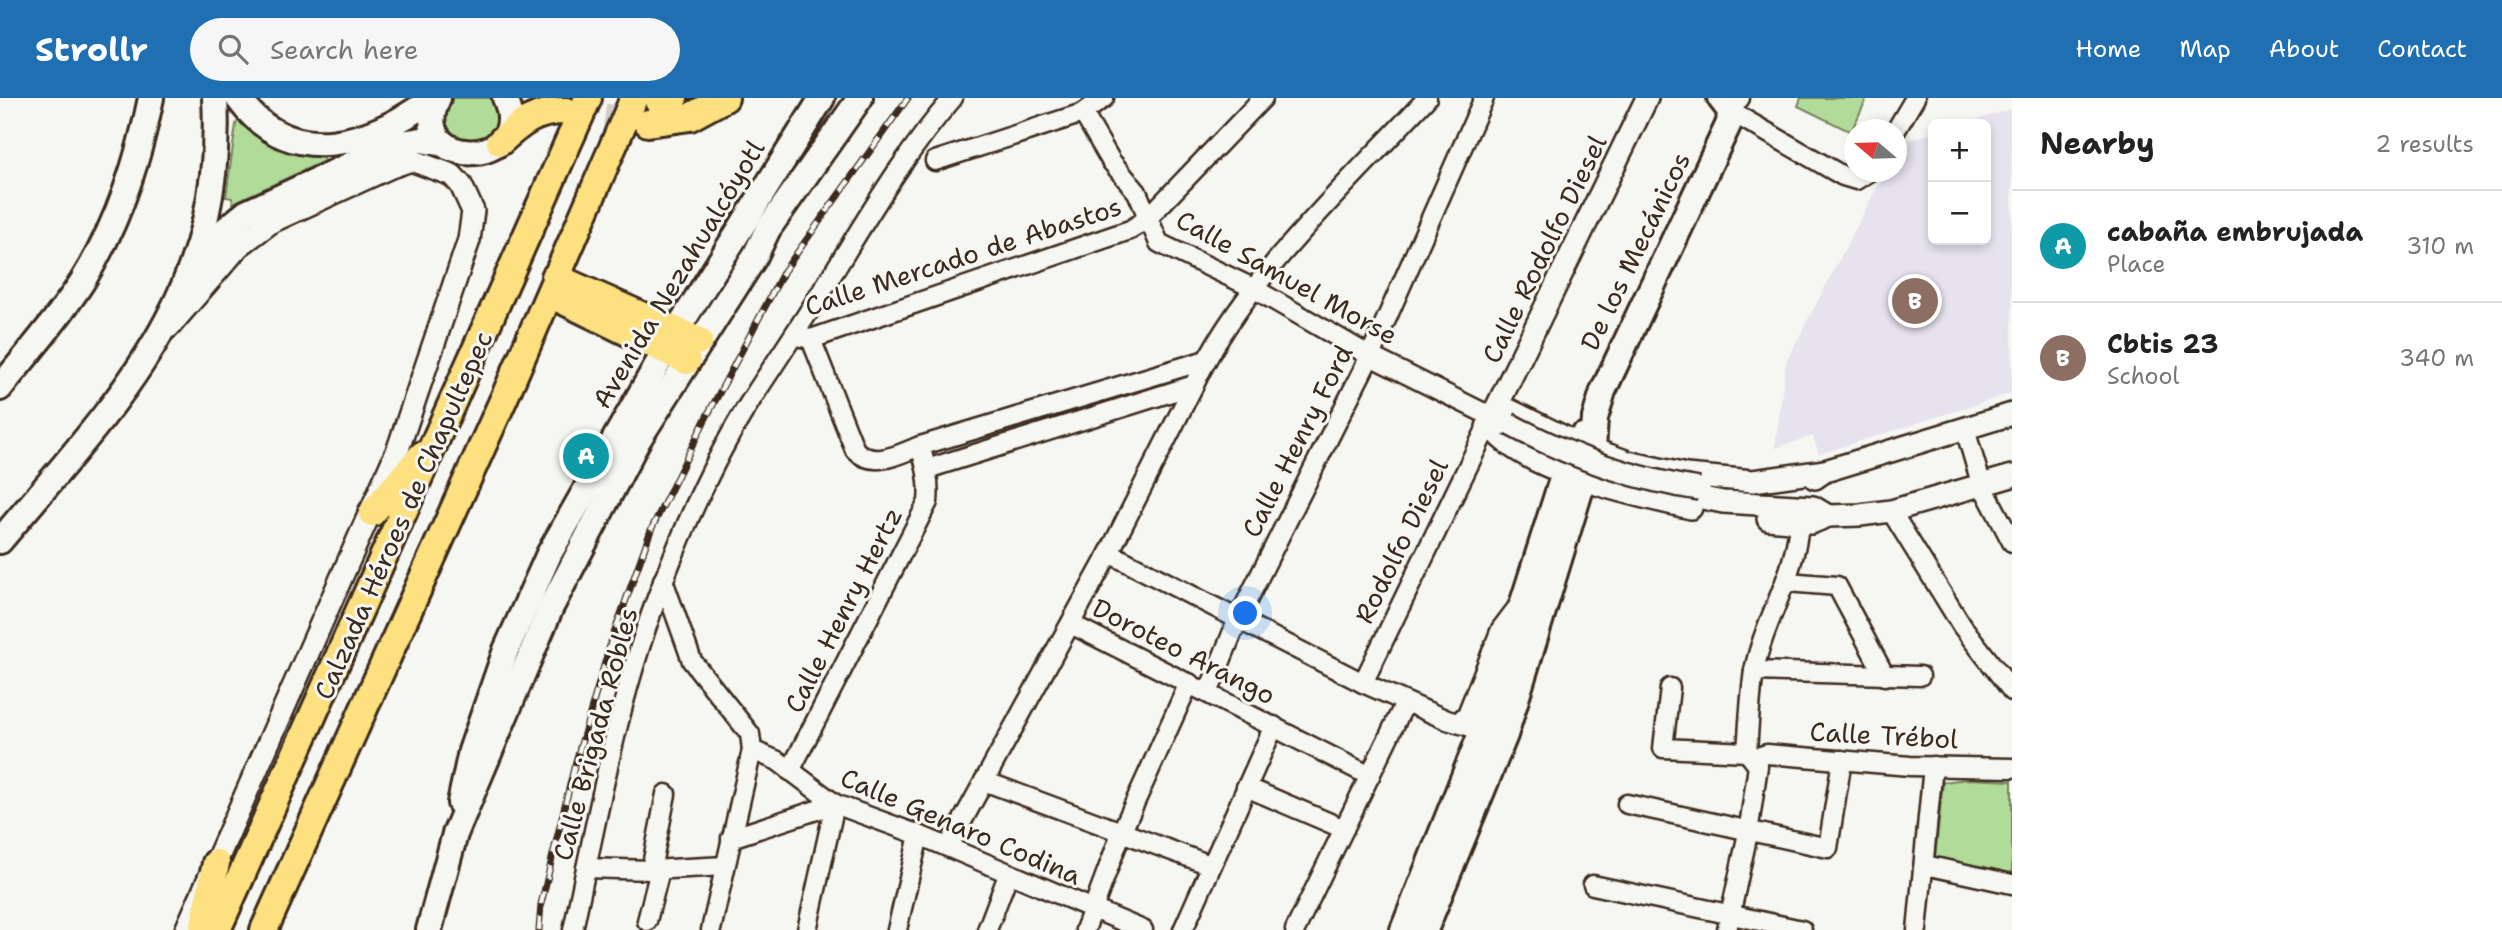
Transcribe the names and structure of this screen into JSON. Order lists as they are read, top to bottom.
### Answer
{
  "streets": {
    "main road": ["De los Mecánicos", "Avenida Nezahualcóyotl", "Calzada Héroes de Chapultepec"],
    "street": [
      "Calle Rodolfo Diesel",
      "Calle Mercado de Abastos",
      "Calle Samuel Morse",
      "Calle Henry Ford",
      "Rodolfo Diesel",
      "Calle Henry Hertz",
      "Doroteo Arango",
      "Calle Brigada Robles",
      "Calle Trébol",
      "Calle Genaro Codina"
    ]
  },
  "crossings": [
    ["Calle Rodolfo Diesel", "Calle Samuel Morse"],
    ["Calle Rodolfo Diesel", "Rodolfo Diesel"],
    ["Calle Mercado de Abastos", "Calle Samuel Morse"],
    ["Calle Mercado de Abastos", "Calle Brigada Robles"],
    ["Calle Samuel Morse", "Calle Henry Ford"],
    ["Calle Samuel Morse", "Rodolfo Diesel"],
    ["Calle Henry Ford", "Doroteo Arango"],
    ["Calle Henry Hertz", "Calle Genaro Codina"]
  ],
  "north": "left",
  "page": {
    "header": "Strollr",
    "search": "Search here",
    "nav": [
      "Home",
      "Map",
      "About",
      "Contact"
    ],
    "heading": ["Nearby", "2 results"],
    "map_buttons": ["+", "−"],
    "list": [
      {
        "mark": "A",
        "name": "cabaña embrujada",
        "note": "Place",
        "value": "310 m"
      },
      {
        "mark": "B",
        "name": "Cbtis 23",
        "note": "School",
        "value": "340 m"
      }
    ],
    "pins": ["B", "A"]
  }
}
